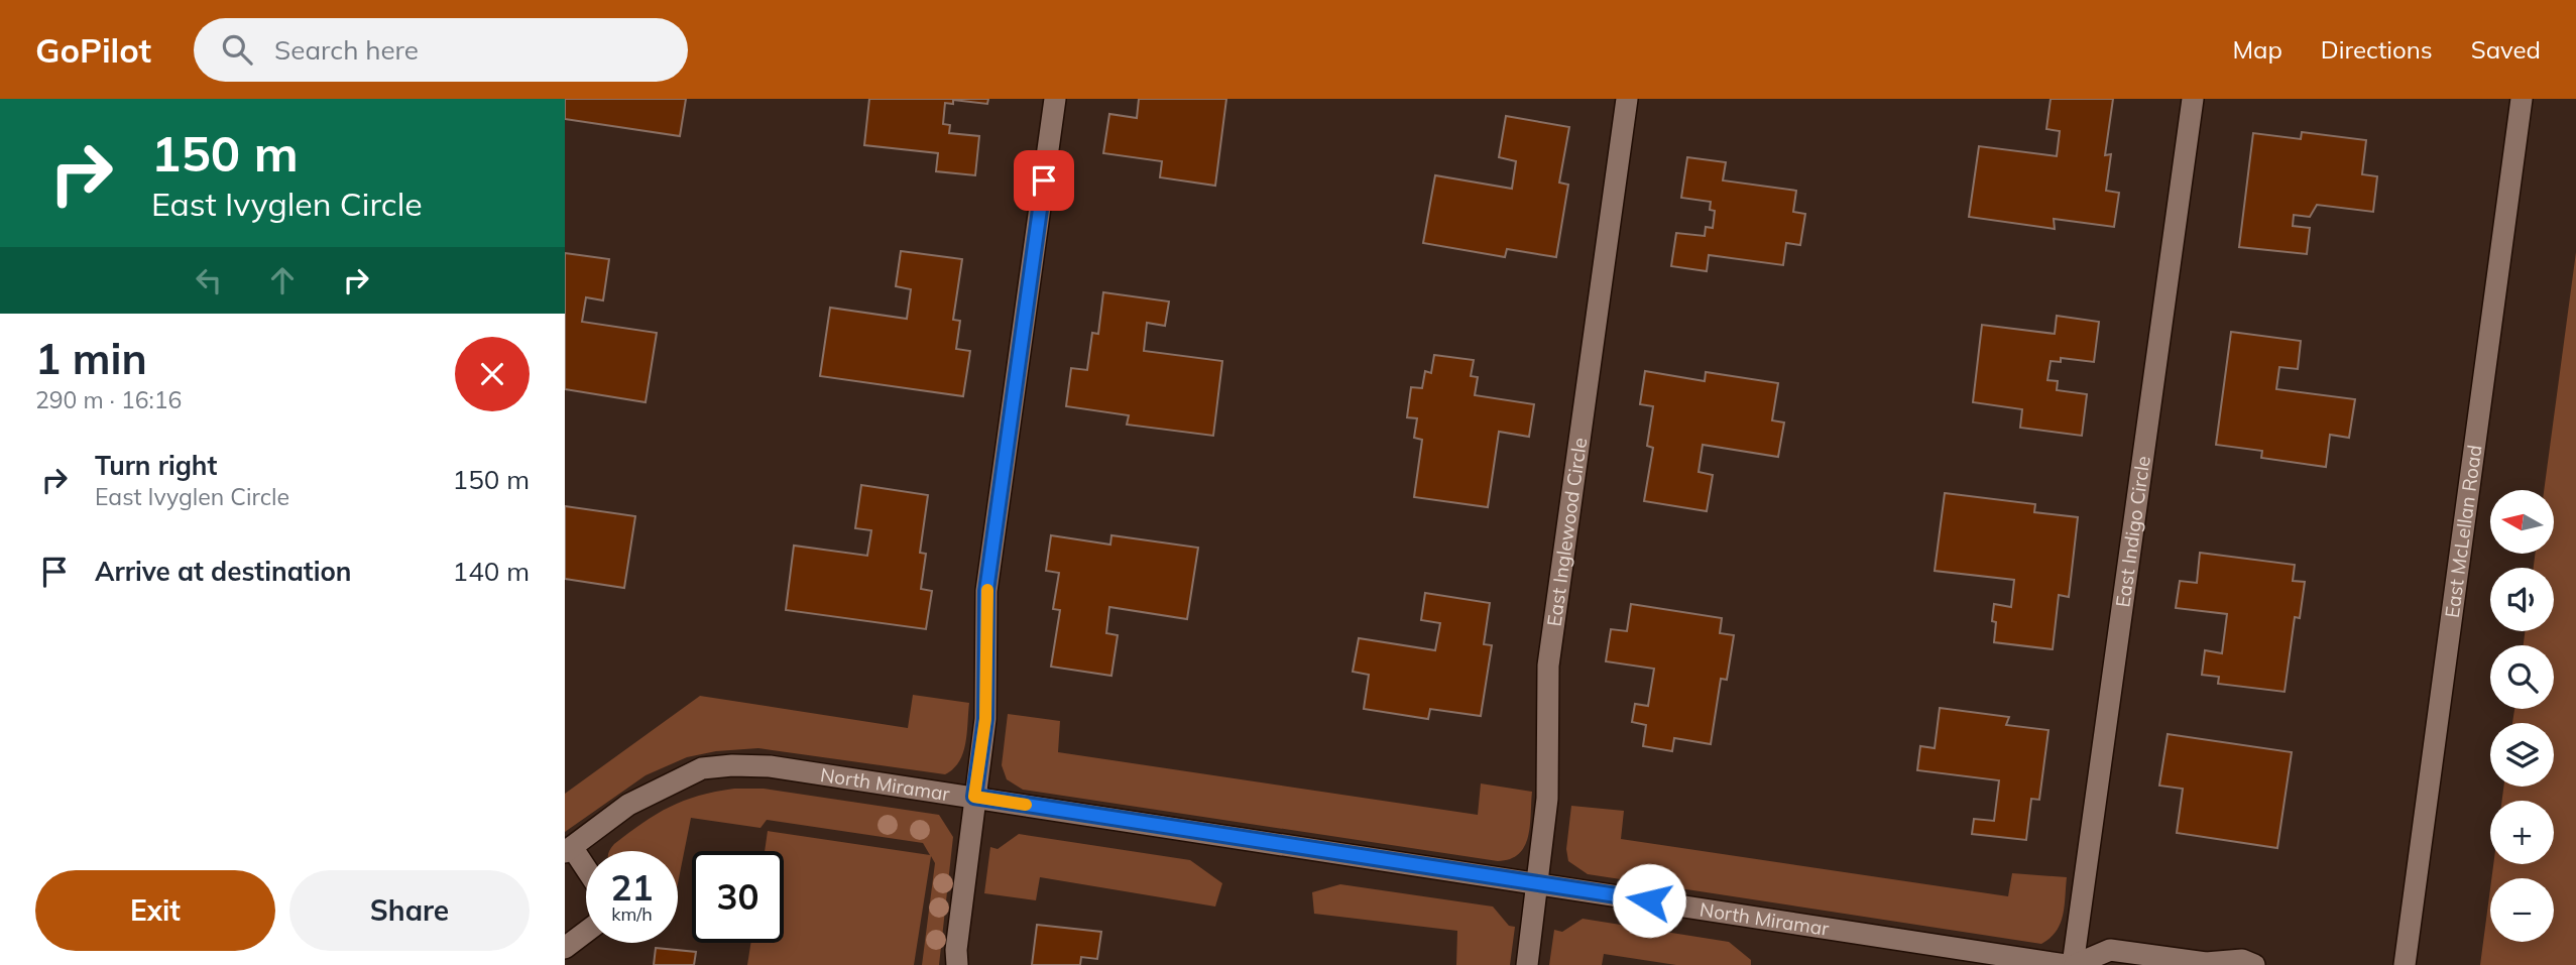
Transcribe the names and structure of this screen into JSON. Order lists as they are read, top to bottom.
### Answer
{
  "streets": {
    "street": [
      "East Inglewood Circle",
      "East Indigo Circle",
      "East McLellan Road",
      "North Miramar"
    ]
  },
  "crossings": [
    ["East Inglewood Circle", "North Miramar"]
  ],
  "north": "left",
  "page": {
    "header": "GoPilot",
    "search": "Search here",
    "nav": ["Map", "Directions", "Saved"],
    "turn": ["150 m", "East Ivyglen Circle"],
    "heading": ["1 min", "290 m · 16:16"],
    "list": [
      {
        "name": "Turn right",
        "note": "East Ivyglen Circle",
        "value": "150 m"
      },
      {
        "name": "Arrive at destination",
        "value": "140 m"
      }
    ],
    "map_buttons": ["+", "−"],
    "speed": "21 km/h",
    "limit": "30",
    "buttons": ["Exit", "Share"]
  }
}
